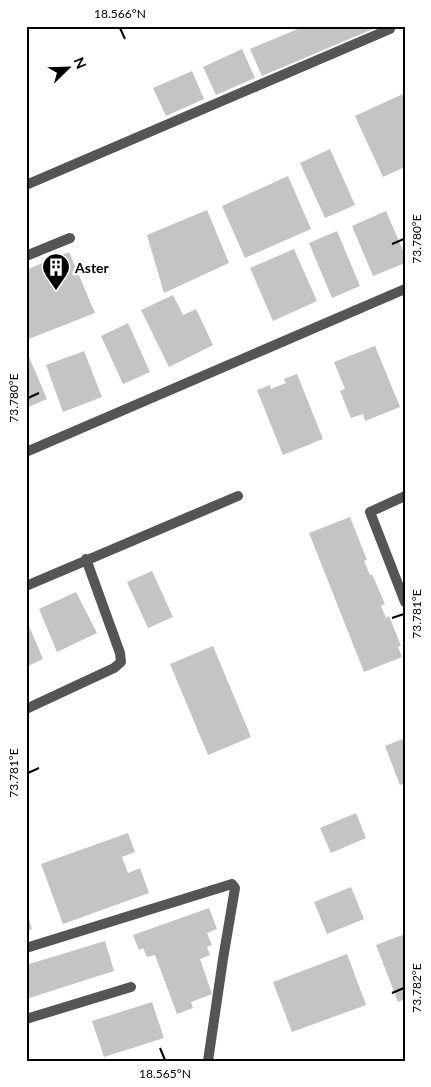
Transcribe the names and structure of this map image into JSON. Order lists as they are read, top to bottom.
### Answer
{
  "places": {
    "building": ["Aster"]
  },
  "north": "top right",
  "coordinates": [
    "18.566°N",
    "73.780°E",
    "73.781°E",
    "73.782°E",
    "18.565°N"
  ]
}
